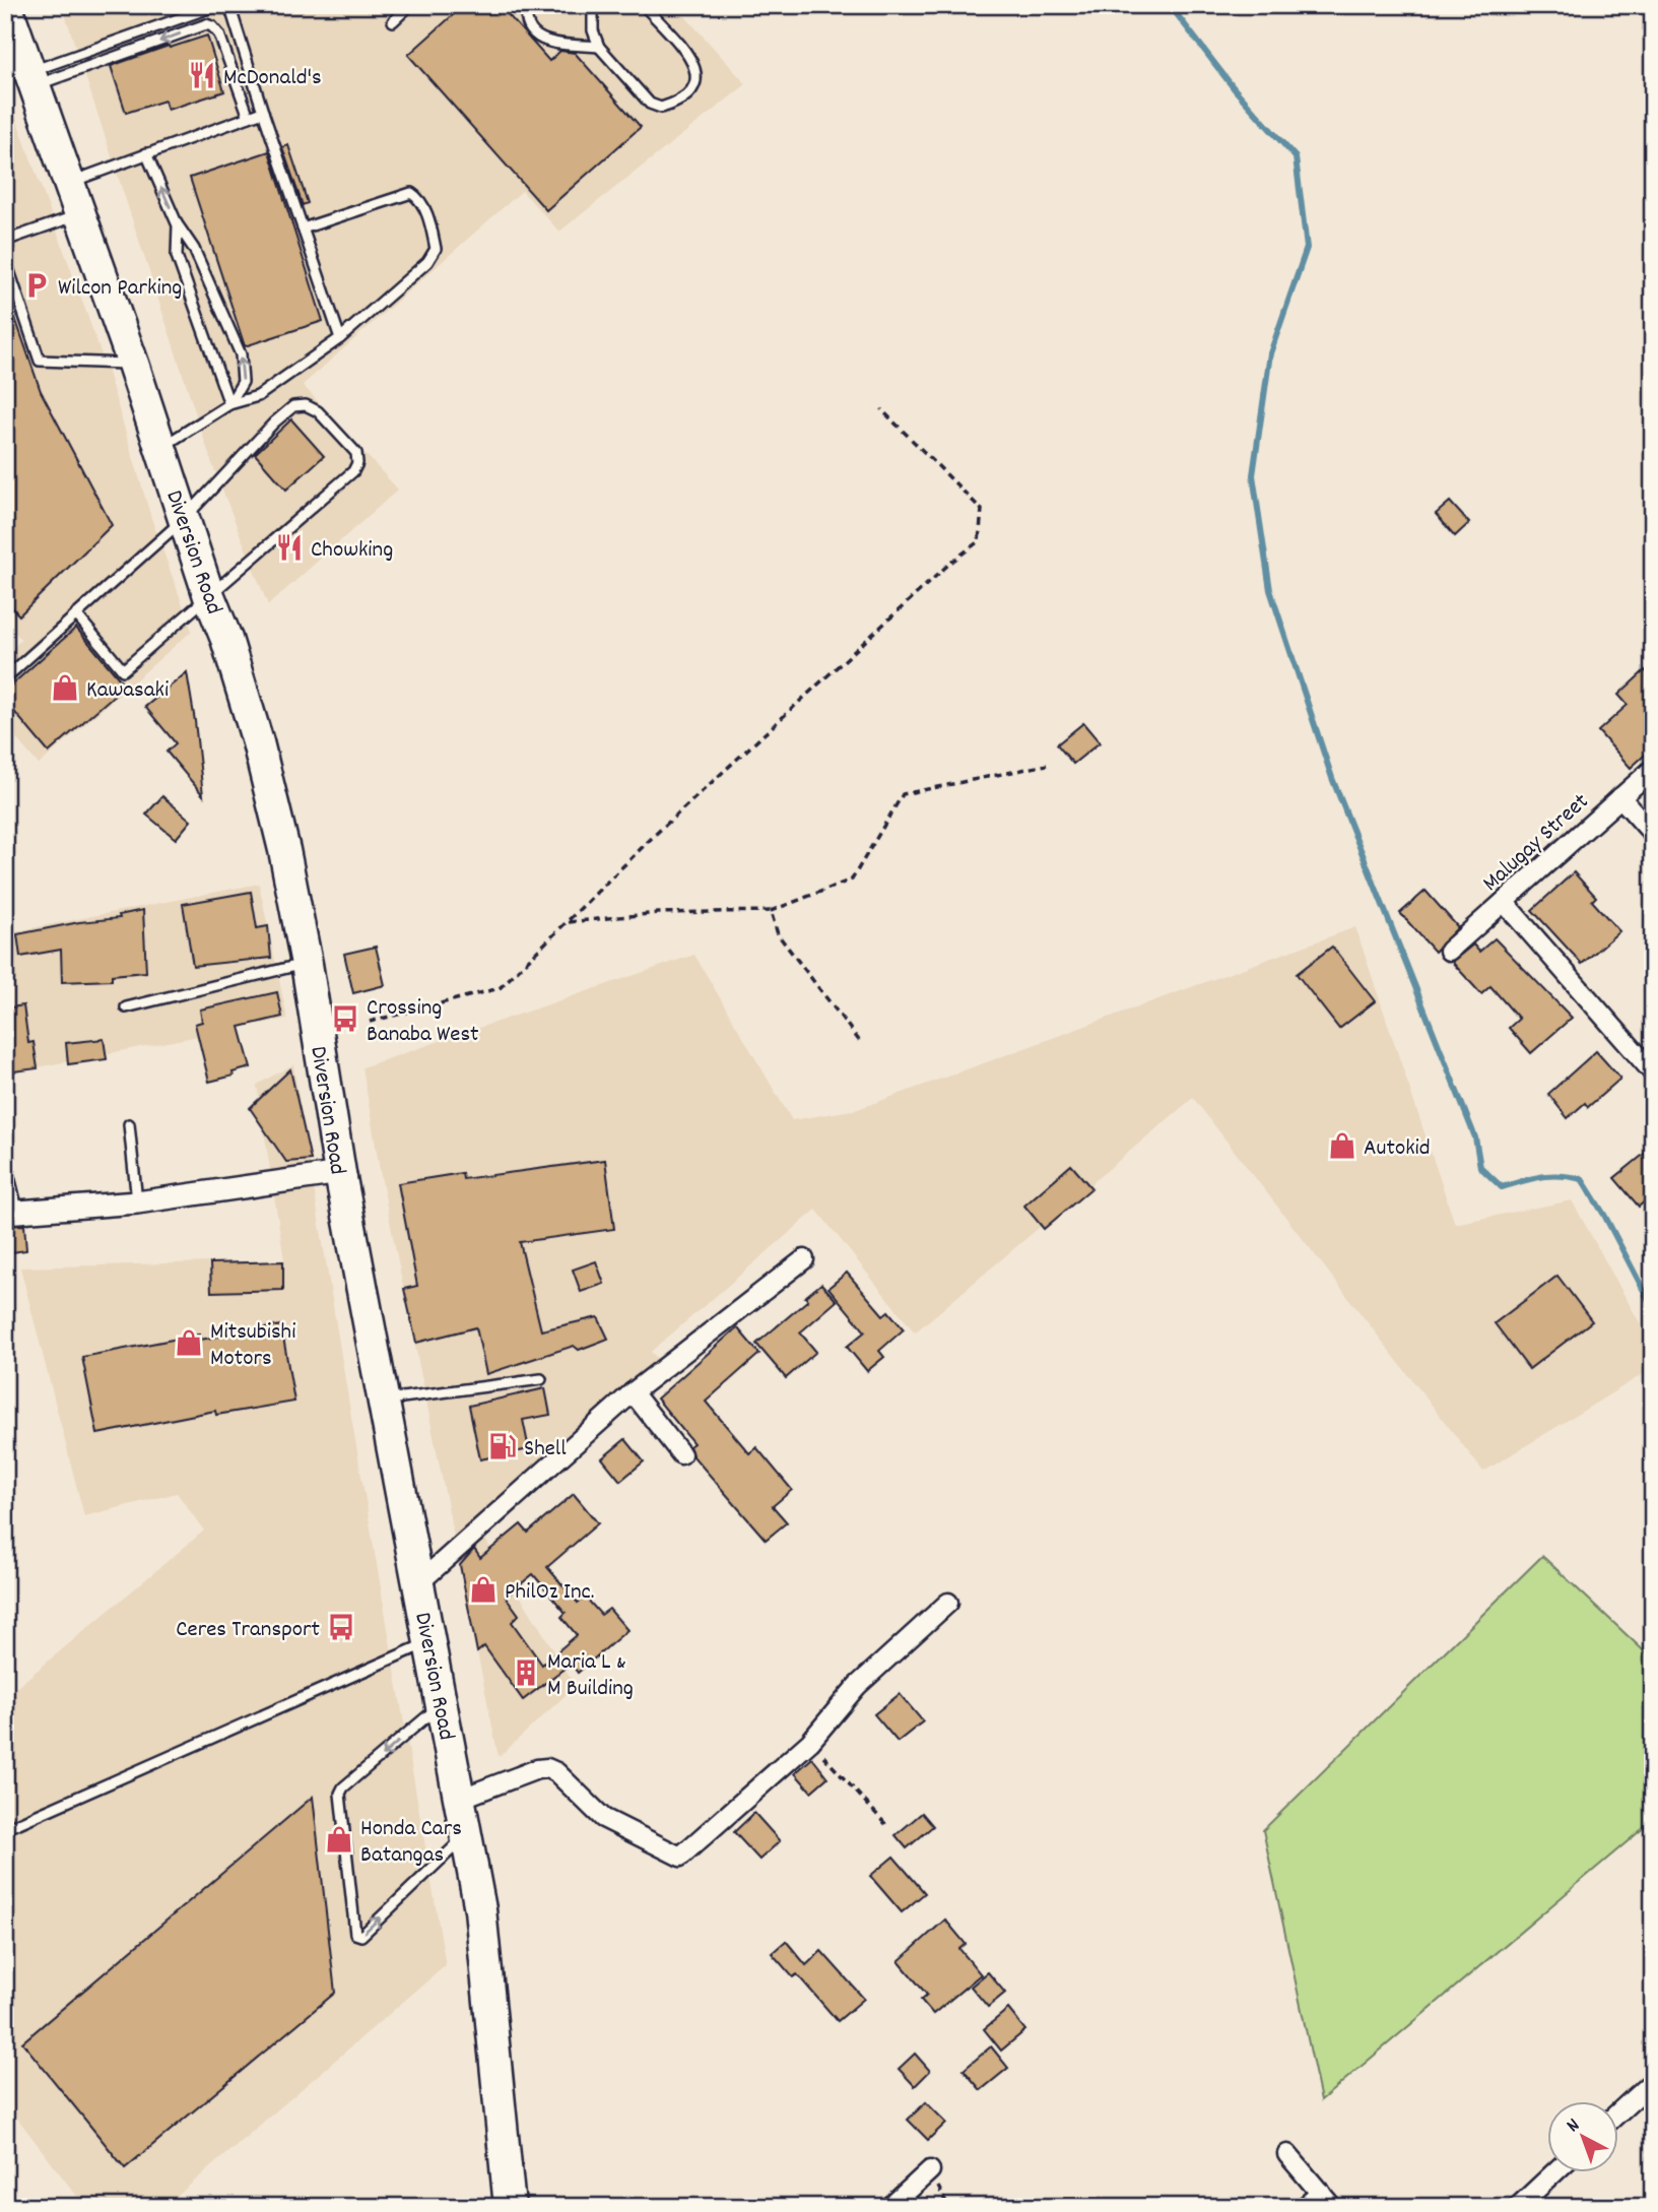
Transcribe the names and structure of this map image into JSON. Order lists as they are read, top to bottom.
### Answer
{
  "streets": {
    "highway": ["Diversion Road"],
    "street": ["Malugay Street"]
  },
  "places": {
    "restaurant": ["McDonald's", "Chowking"],
    "parking": ["Wilcon Parking"],
    "shop": [
      "Kawasaki",
      "Autokid",
      "Mitsubishi Motors",
      "PhilOz Inc.",
      "Honda Cars Batangas"
    ],
    "bus stop": ["Crossing Banaba West", "Ceres Transport"],
    "fuel station": ["Shell"],
    "building": ["Maria L & M Building"]
  },
  "north": "top left"
}
